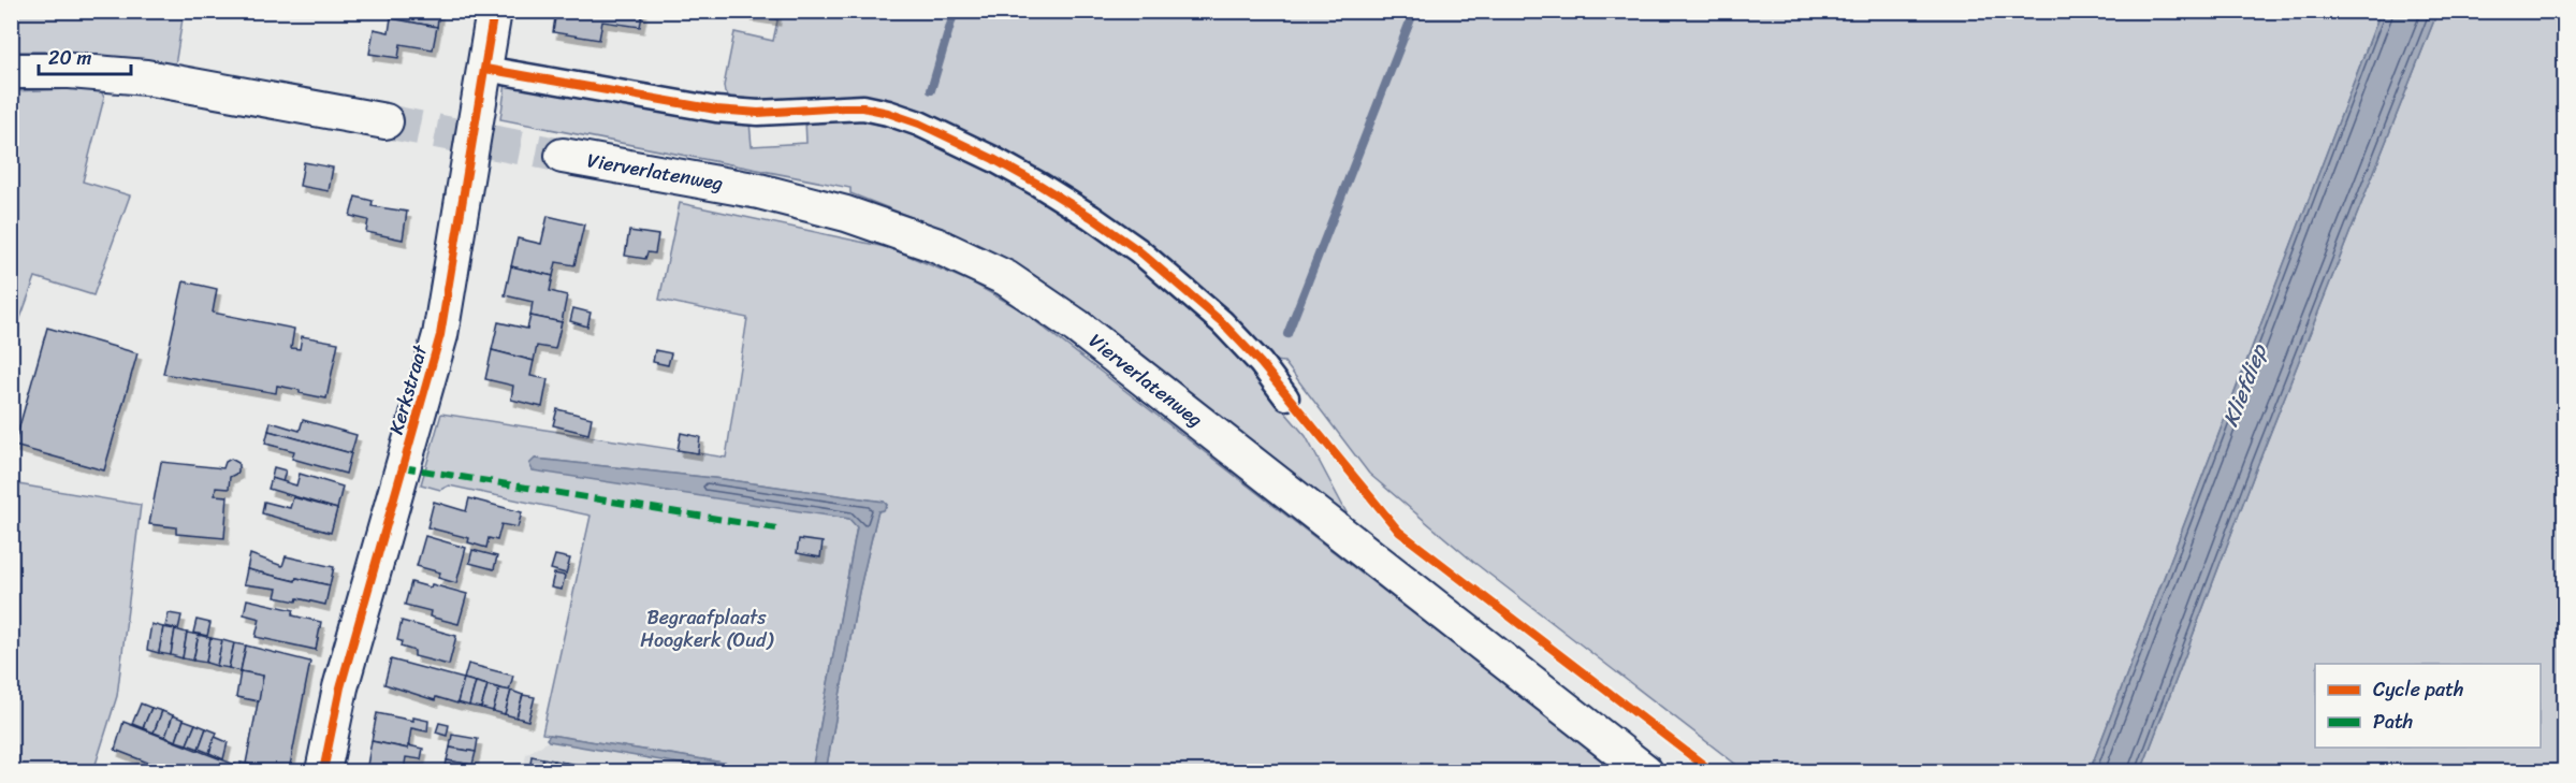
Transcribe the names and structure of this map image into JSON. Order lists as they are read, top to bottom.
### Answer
{
  "streets": {
    "main road": ["Vierverlatenweg", "Kerkstraat"]
  },
  "water": ["Kliefdiep"],
  "parks": ["Begraafplaats Hoogkerk (Oud)"],
  "legend": ["Cycle path", "Path"],
  "scale_bar": "20 m"
}
